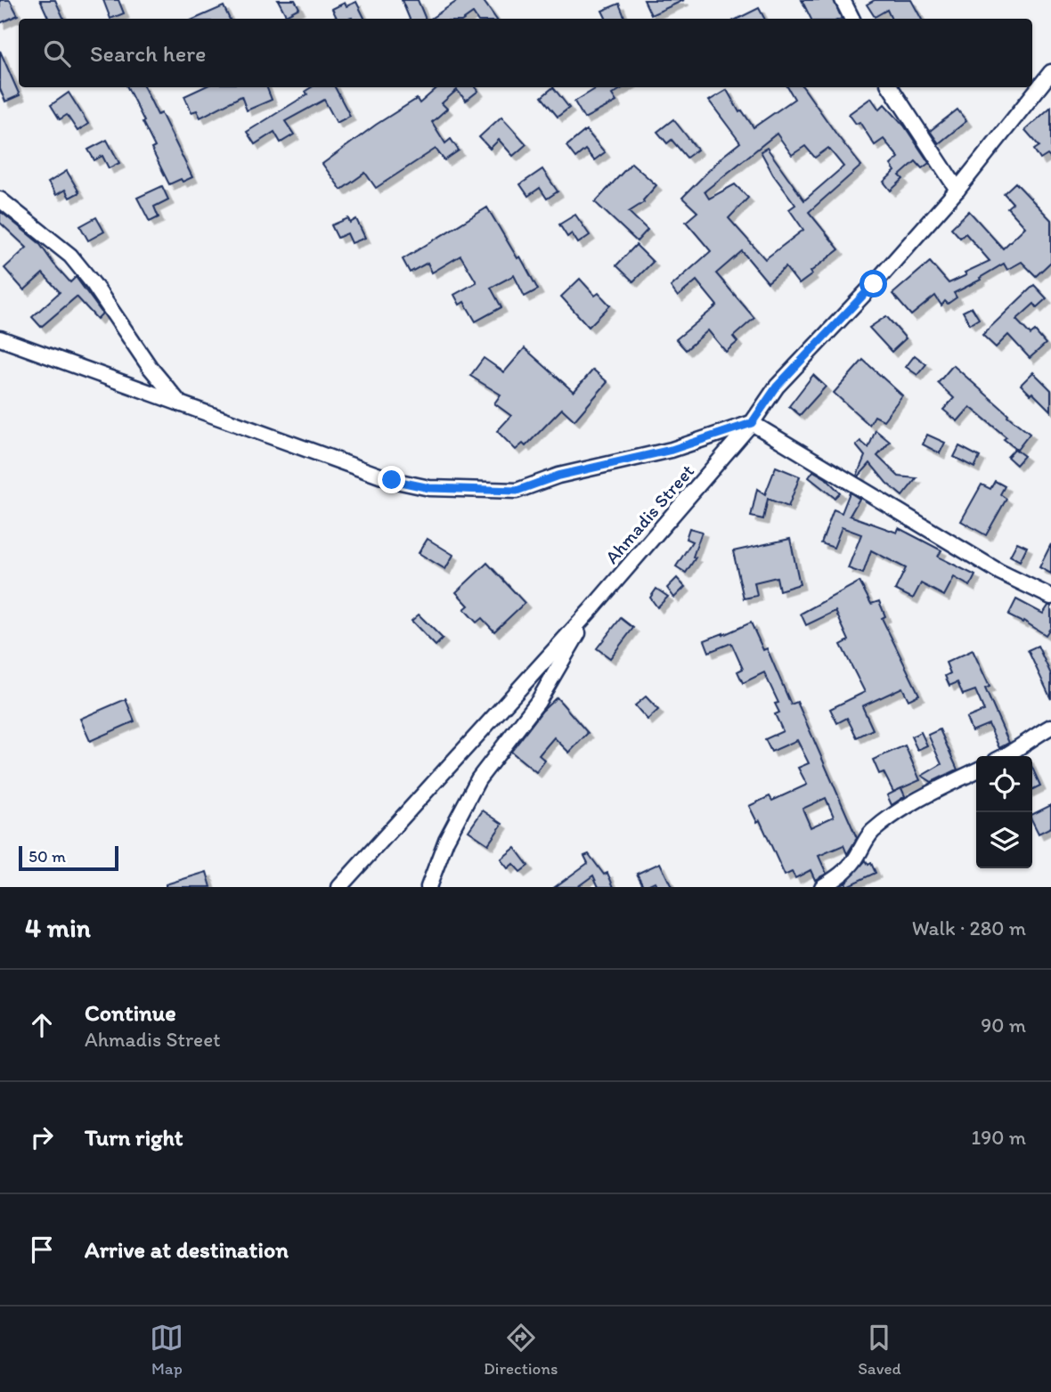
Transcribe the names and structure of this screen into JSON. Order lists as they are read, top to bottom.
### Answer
{
  "streets": {
    "street": ["Ahmadis Street"]
  },
  "scale_bar": "50 m",
  "page": {
    "search": "Search here",
    "scale": "50 m",
    "heading": ["4 min", "Walk · 280 m"],
    "list": [
      ["Continue", "Ahmadis Street", "90 m"],
      ["Turn right", "190 m"],
      "Arrive at destination"
    ],
    "nav": ["Map", "Directions", "Saved"]
  }
}
